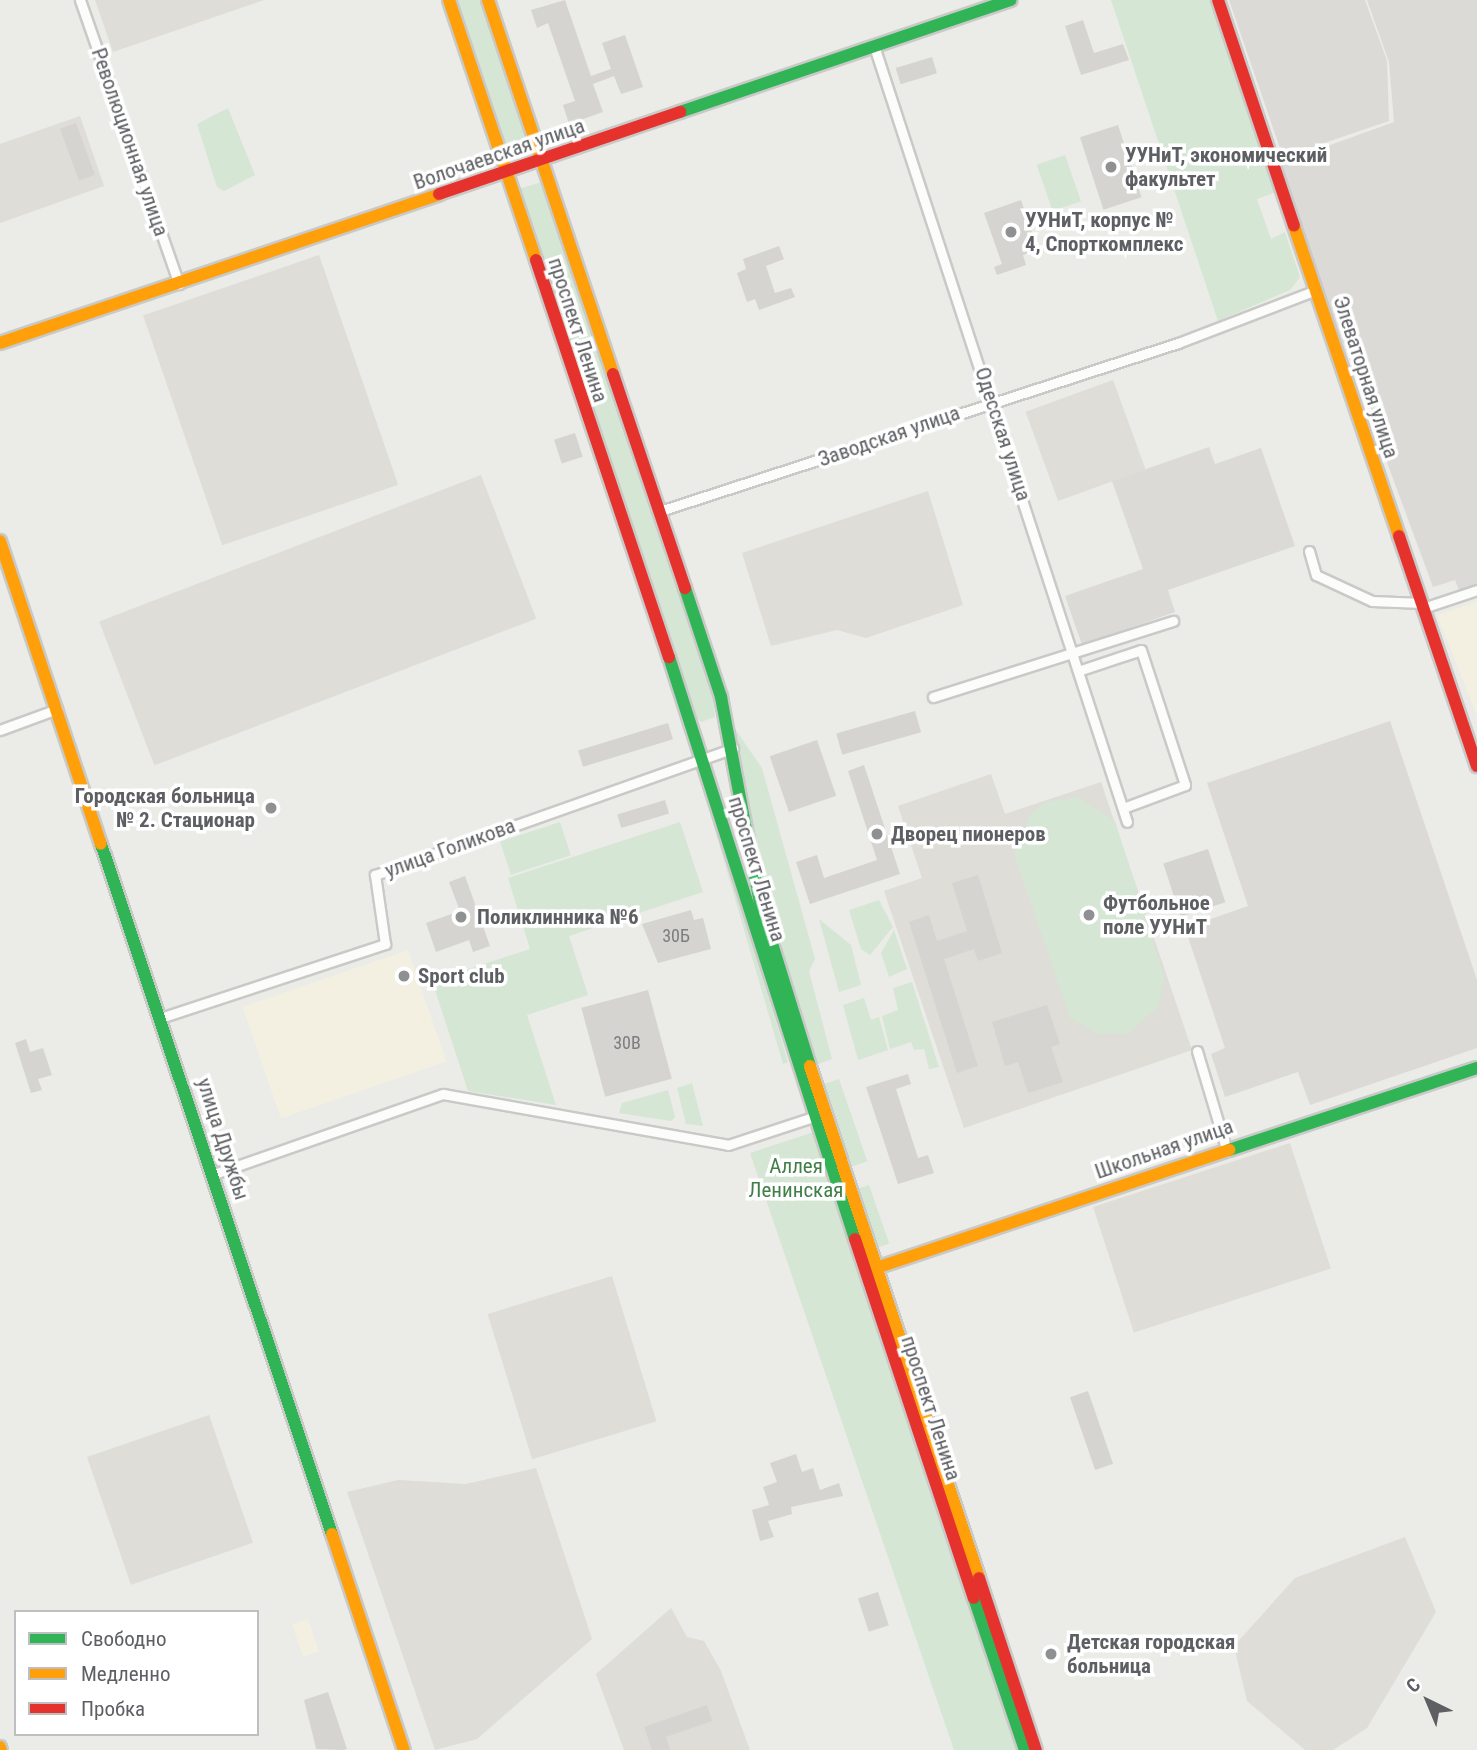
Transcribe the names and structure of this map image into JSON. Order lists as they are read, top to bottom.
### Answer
{
  "streets": {
    "main road": [
      "Волочаевская улица",
      "проспект Ленина",
      "Элеваторная улица",
      "улица Дружбы",
      "Школьная улица"
    ],
    "street": [
      "Революционная улица",
      "Одесская улица",
      "Заводская улица",
      "улица Голикова"
    ]
  },
  "crossings": [
    ["Революционная улица", "Волочаевская улица"],
    ["Волочаевская улица", "проспект Ленина"],
    ["Волочаевская улица", "Одесская улица"],
    ["проспект Ленина", "Заводская улица"],
    ["проспект Ленина", "улица Голикова"],
    ["проспект Ленина", "Школьная улица"],
    ["Элеваторная улица", "Заводская улица"],
    ["Одесская улица", "Заводская улица"],
    ["улица Голикова", "улица Дружбы"]
  ],
  "parks": ["Аллея Ленинская"],
  "places": [
    "УУНиТ, экономический факультет",
    "УУНиТ, корпус № 4, Спорткомплекс",
    "Городская больница № 2. Стационар",
    "Дворец пионеров",
    "Футбольное поле УУНиТ",
    "Поликлинника №6",
    "Sport club",
    "Детская городская больница"
  ],
  "house_numbers": ["30Б", "30В"],
  "legend": ["Свободно", "Медленно", "Пробка"],
  "north": "top left"
}
